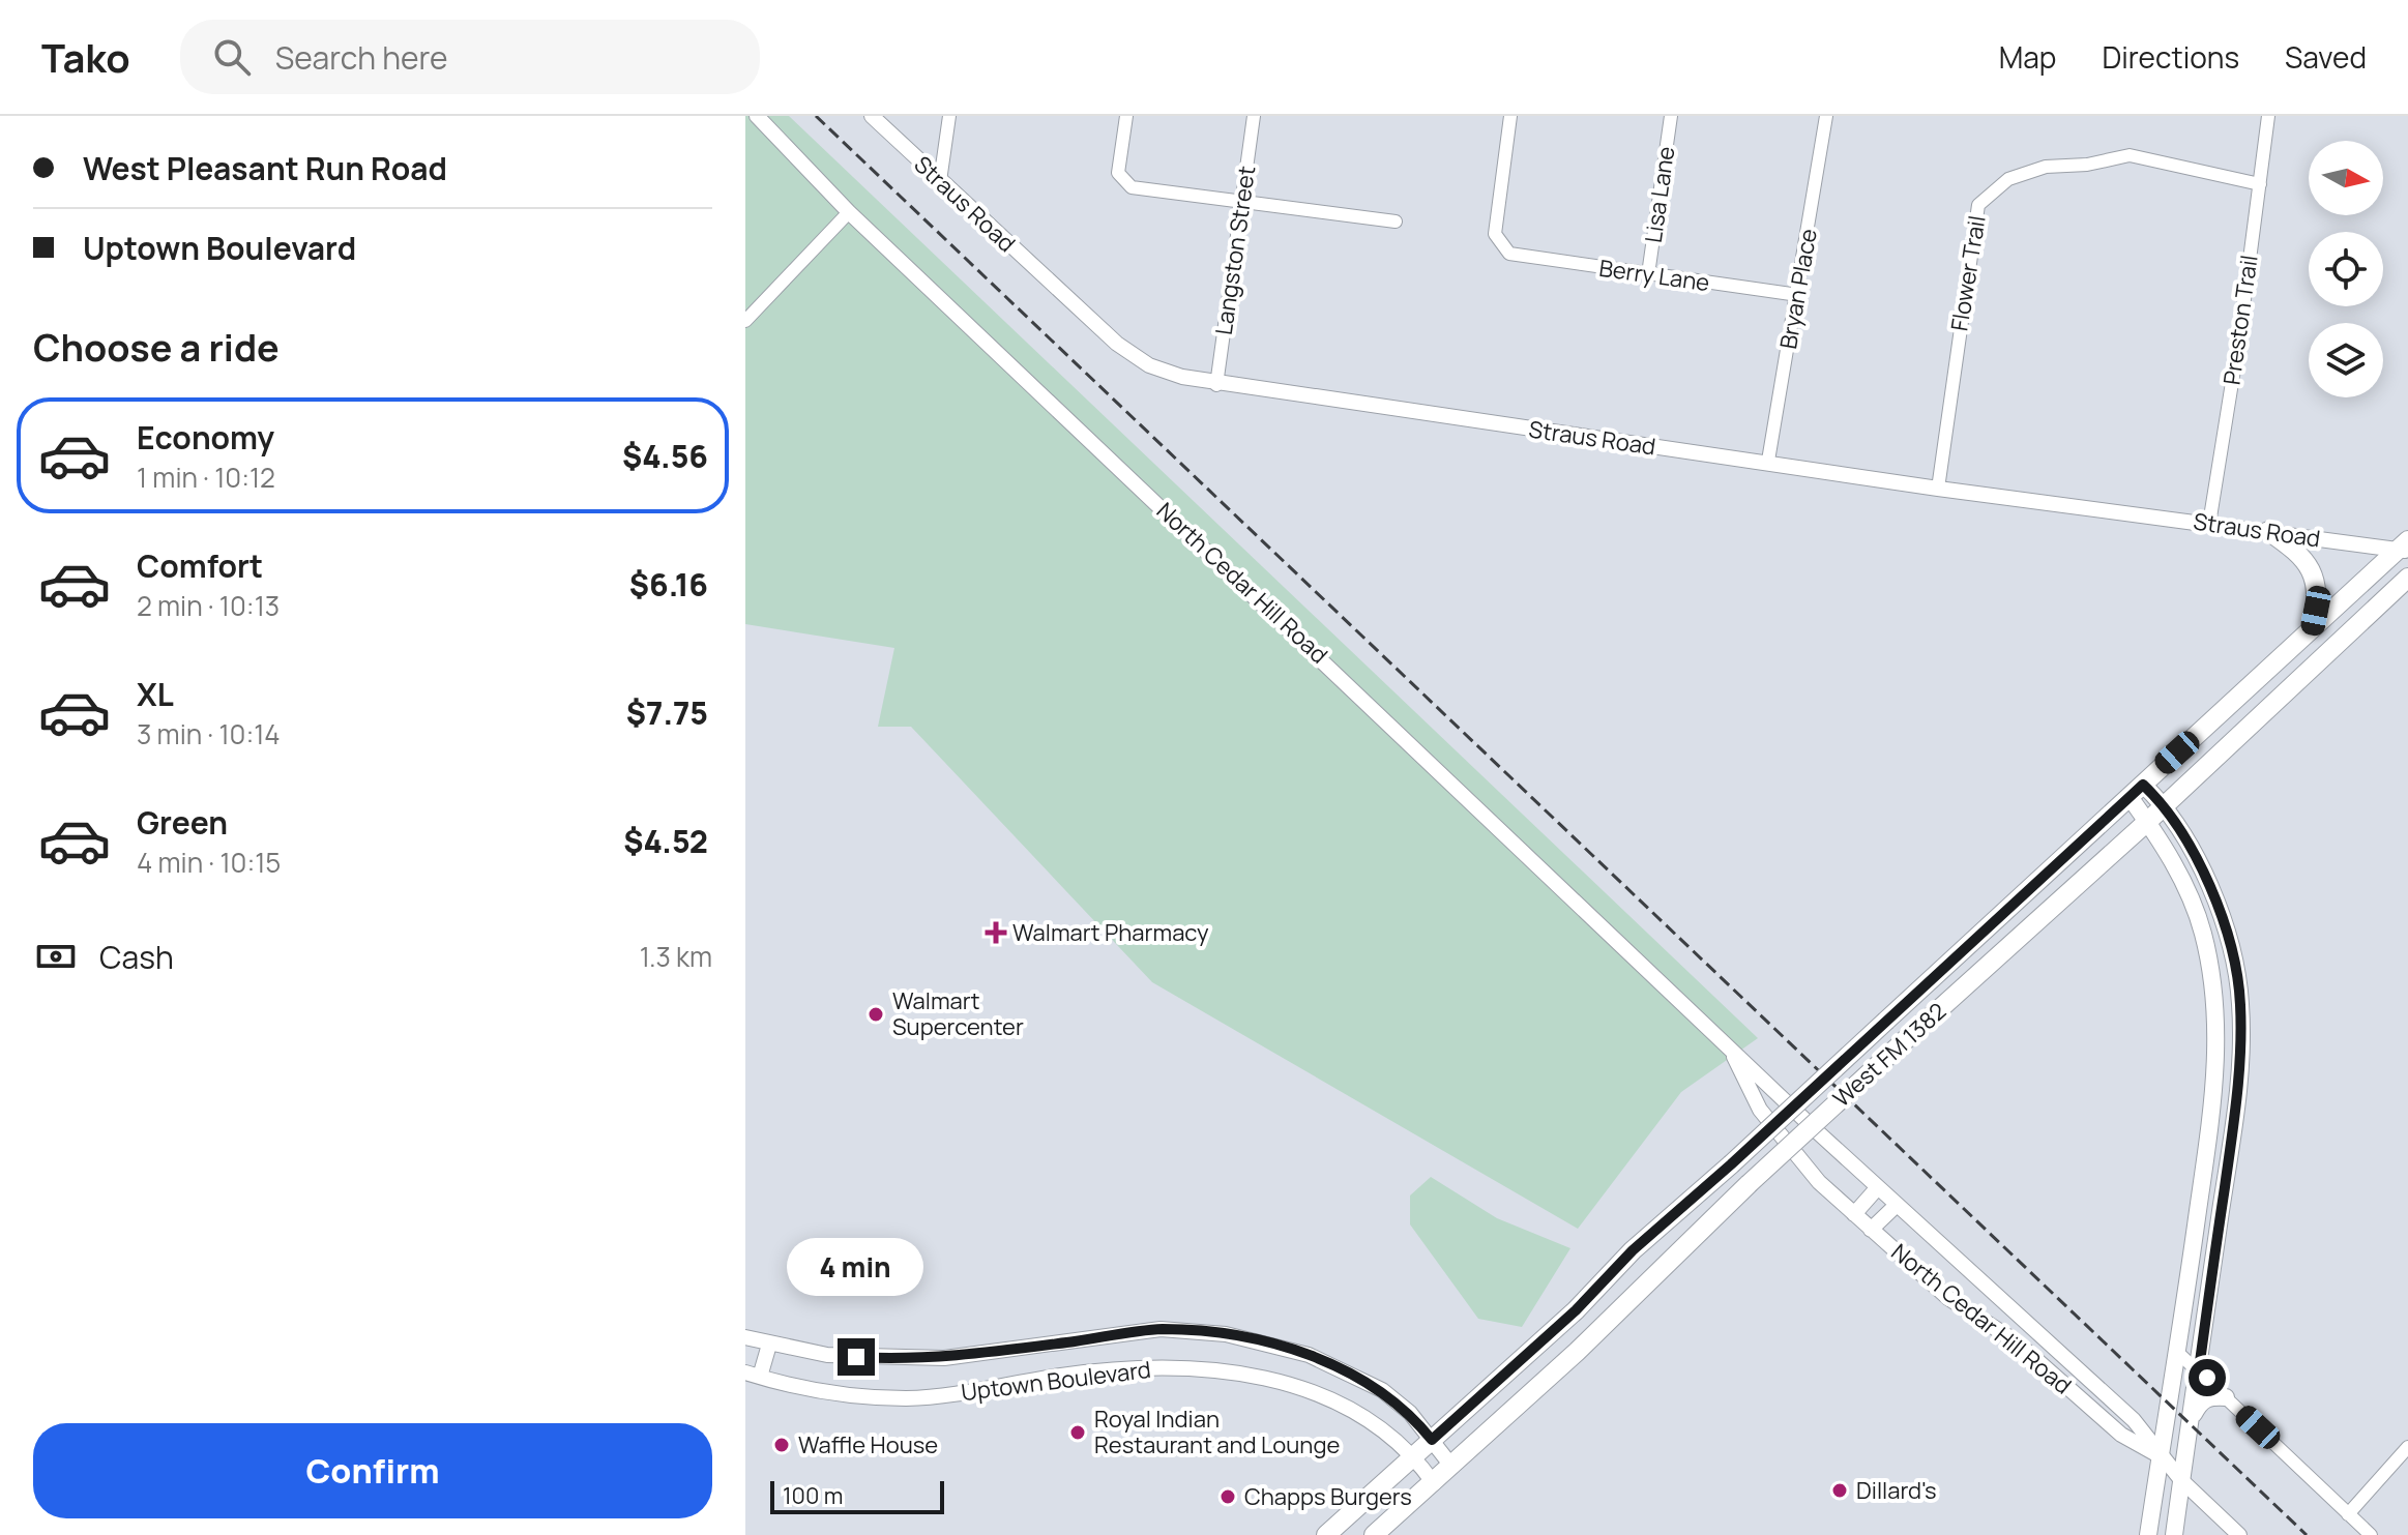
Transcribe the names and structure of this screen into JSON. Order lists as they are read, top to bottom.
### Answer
{
  "streets": {
    "main road": ["West FM 1382"],
    "street": [
      "Lisa Lane",
      "Straus Road",
      "Langston Street",
      "Flower Trail",
      "Berry Lane",
      "Bryan Place",
      "Preston Trail",
      "North Cedar Hill Road",
      "Uptown Boulevard"
    ]
  },
  "crossings": [
    ["Lisa Lane", "Berry Lane"],
    ["Straus Road", "Langston Street"],
    ["Straus Road", "Flower Trail"],
    ["Straus Road", "Bryan Place"],
    ["Straus Road", "Preston Trail"],
    ["Straus Road", "West FM 1382"],
    ["Flower Trail", "Preston Trail"],
    ["Berry Lane", "Bryan Place"],
    ["West FM 1382", "Uptown Boulevard"]
  ],
  "places": {
    "health": ["Walmart Pharmacy"],
    "other": [
      "Walmart Supercenter",
      "Royal Indian Restaurant and Lounge",
      "Waffle House",
      "Dillard's",
      "Chapps Burgers"
    ]
  },
  "scale_bar": "100 m",
  "north": "right",
  "page": {
    "header": "Tako",
    "search": "Search here",
    "nav": ["Map", "Directions", "Saved"],
    "banner": ["West Pleasant Run Road", "Uptown Boulevard"],
    "heading": "Choose a ride",
    "list": [
      {
        "name": "Economy",
        "note": "1 min · 10:12",
        "value": "$4.56"
      },
      {
        "name": "Comfort",
        "note": "2 min · 10:13",
        "value": "$6.16"
      },
      {
        "name": "XL",
        "note": "3 min · 10:14",
        "value": "$7.75"
      },
      {
        "name": "Green",
        "note": "4 min · 10:15",
        "value": "$4.52"
      }
    ],
    "pay": ["Cash", "1.3 km"],
    "bubble": "4 min",
    "buttons": "Confirm",
    "scale": "100 m"
  }
}
